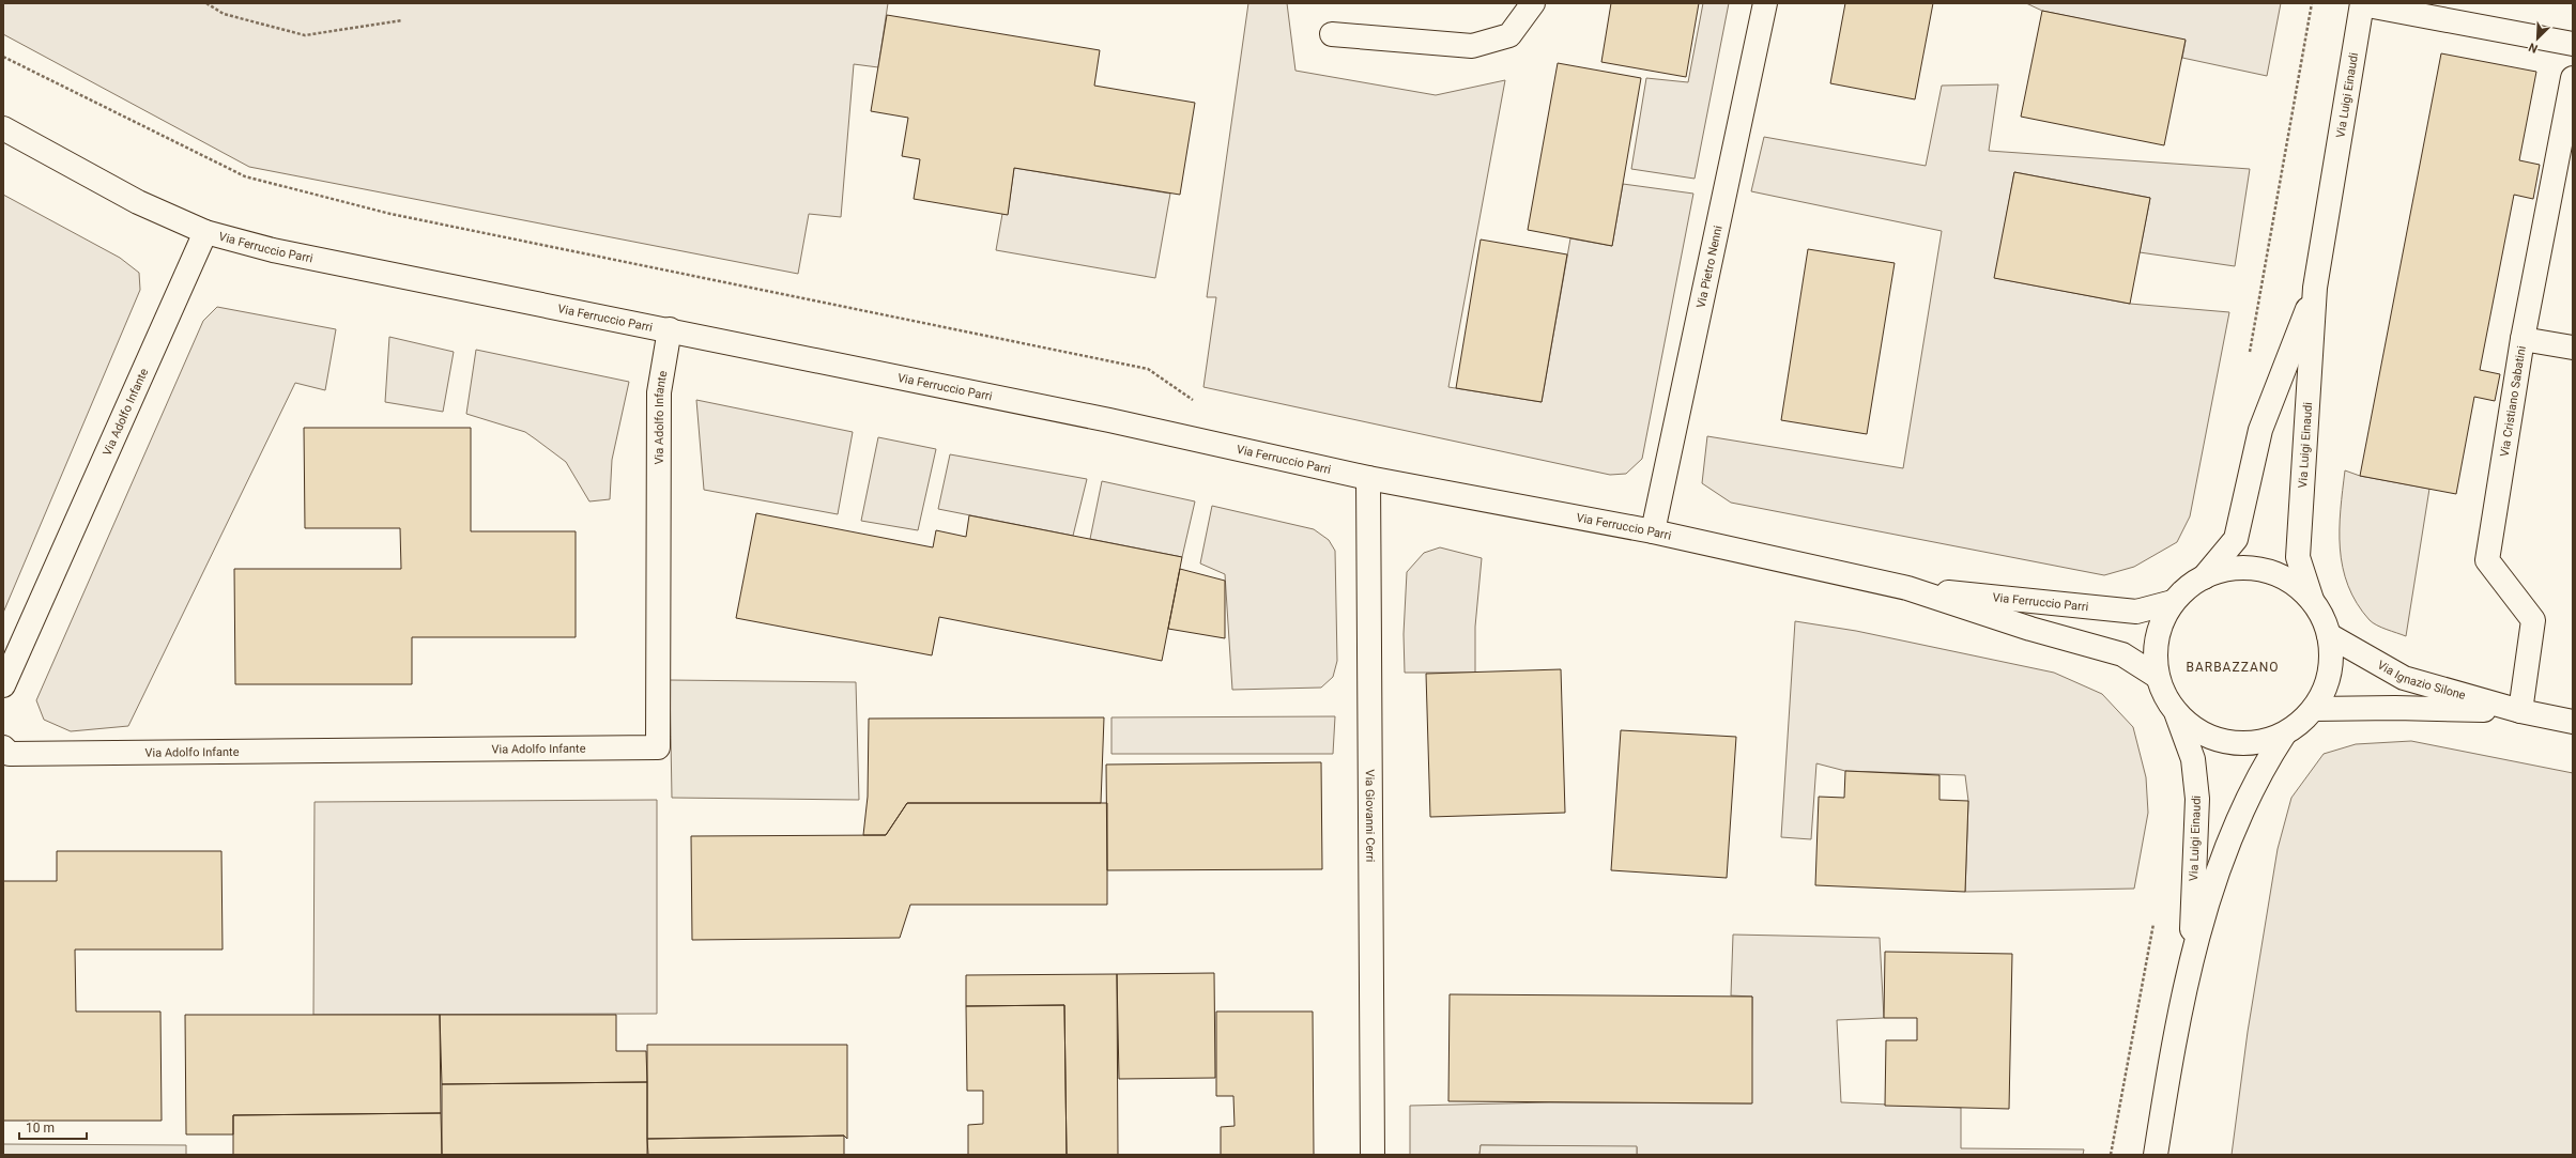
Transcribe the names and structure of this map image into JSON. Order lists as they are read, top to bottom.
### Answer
{
  "streets": {
    "street": [
      "Via Luigi Einaudi",
      "Via Ferruccio Parri",
      "Via Pietro Nenni",
      "Via Cristiano Sabatini",
      "Via Adolfo Infante",
      "Via Ignazio Silone",
      "Via Giovanni Cerri"
    ]
  },
  "crossings": [
    ["Via Ferruccio Parri", "Via Pietro Nenni"],
    ["Via Ferruccio Parri", "Via Adolfo Infante"],
    ["Via Ferruccio Parri", "Via Giovanni Cerri"],
    ["Via Cristiano Sabatini", "Via Ignazio Silone"]
  ],
  "districts": ["BARBAZZANO"],
  "scale_bar": "10 m",
  "north": "bottom left"
}
